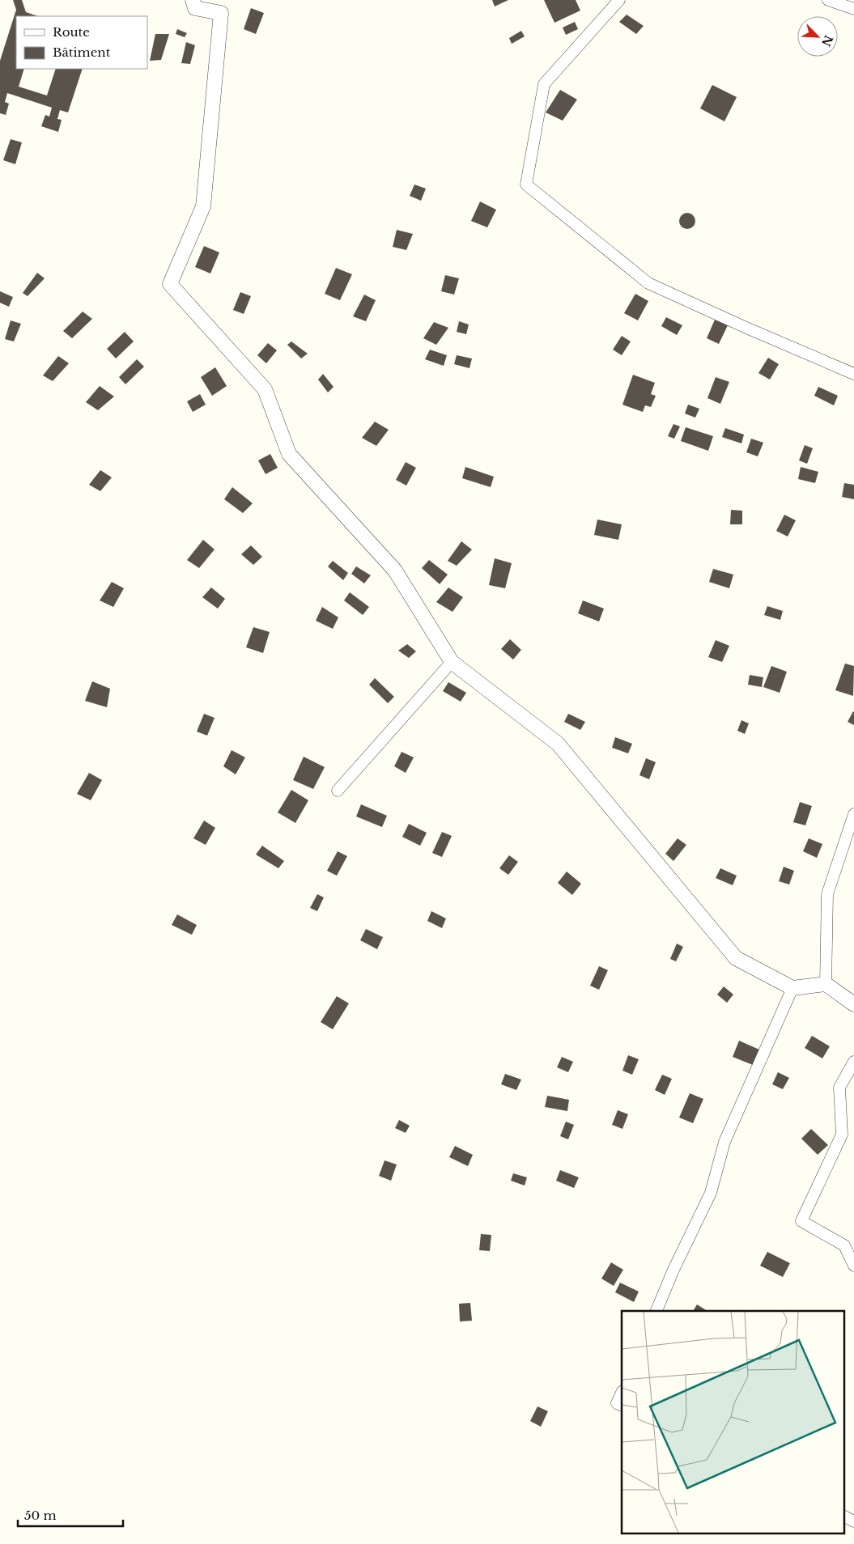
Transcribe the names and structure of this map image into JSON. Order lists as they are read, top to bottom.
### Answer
{
  "legend": ["Route", "Bâtiment"],
  "scale_bar": "50 m",
  "north": "bottom right"
}
